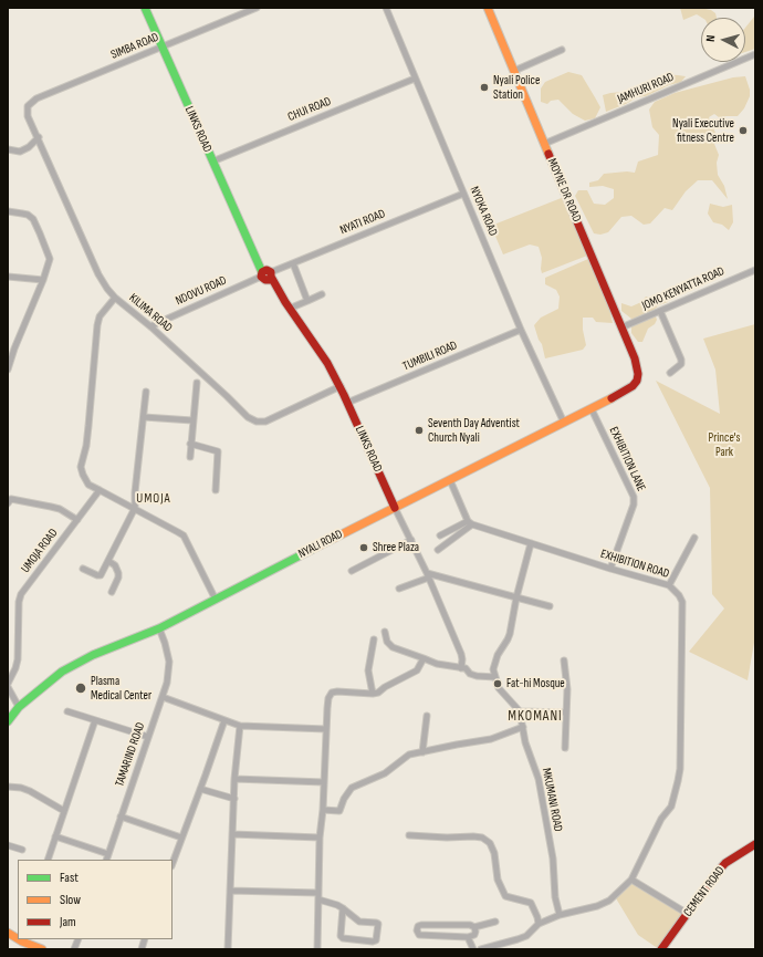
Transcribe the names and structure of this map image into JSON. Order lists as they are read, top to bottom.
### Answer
{
  "streets": {
    "main road": [
      "LINKS ROAD",
      "MOYNE DR ROAD",
      "NYALI ROAD",
      "CEMENT ROAD"
    ],
    "street": [
      "SIMBA ROAD",
      "JAMHURI ROAD",
      "CHUI ROAD",
      "NYOKA ROAD",
      "NYATI ROAD",
      "JOMO KENYATTA ROAD",
      "NDOVU ROAD",
      "KILIMA ROAD",
      "TUMBILI ROAD",
      "EXHIBITION LANE",
      "UMOJA ROAD",
      "EXHIBITION ROAD",
      "TAMARIND ROAD",
      "MKUMANI ROAD"
    ]
  },
  "crossings": [
    ["SIMBA ROAD", "LINKS ROAD"],
    ["SIMBA ROAD", "KILIMA ROAD"],
    ["JAMHURI ROAD", "MOYNE DR ROAD"],
    ["CHUI ROAD", "LINKS ROAD"],
    ["CHUI ROAD", "NYOKA ROAD"],
    ["LINKS ROAD", "NYATI ROAD"],
    ["LINKS ROAD", "NDOVU ROAD"],
    ["LINKS ROAD", "KILIMA ROAD"],
    ["LINKS ROAD", "TUMBILI ROAD"],
    ["LINKS ROAD", "NYALI ROAD"],
    ["MOYNE DR ROAD", "JOMO KENYATTA ROAD"],
    ["MOYNE DR ROAD", "NYALI ROAD"],
    ["NYOKA ROAD", "NYATI ROAD"],
    ["NYOKA ROAD", "TUMBILI ROAD"],
    ["NYOKA ROAD", "NYALI ROAD"],
    ["NYATI ROAD", "NDOVU ROAD"],
    ["NDOVU ROAD", "KILIMA ROAD"],
    ["EXHIBITION LANE", "NYALI ROAD"],
    ["EXHIBITION LANE", "EXHIBITION ROAD"],
    ["NYALI ROAD", "TAMARIND ROAD"],
    ["EXHIBITION ROAD", "MKUMANI ROAD"]
  ],
  "districts": ["UMOJA", "MKOMANI"],
  "parks": ["Prince's Park"],
  "places": [
    "Nyali Police Station",
    "Nyali Executive fitness Centre",
    "Seventh Day Adventist Church Nyali",
    "Shree Plaza",
    "Fat-hi Mosque",
    "Plasma Medical Center"
  ],
  "legend": ["Fast", "Slow", "Jam"],
  "north": "left"
}
